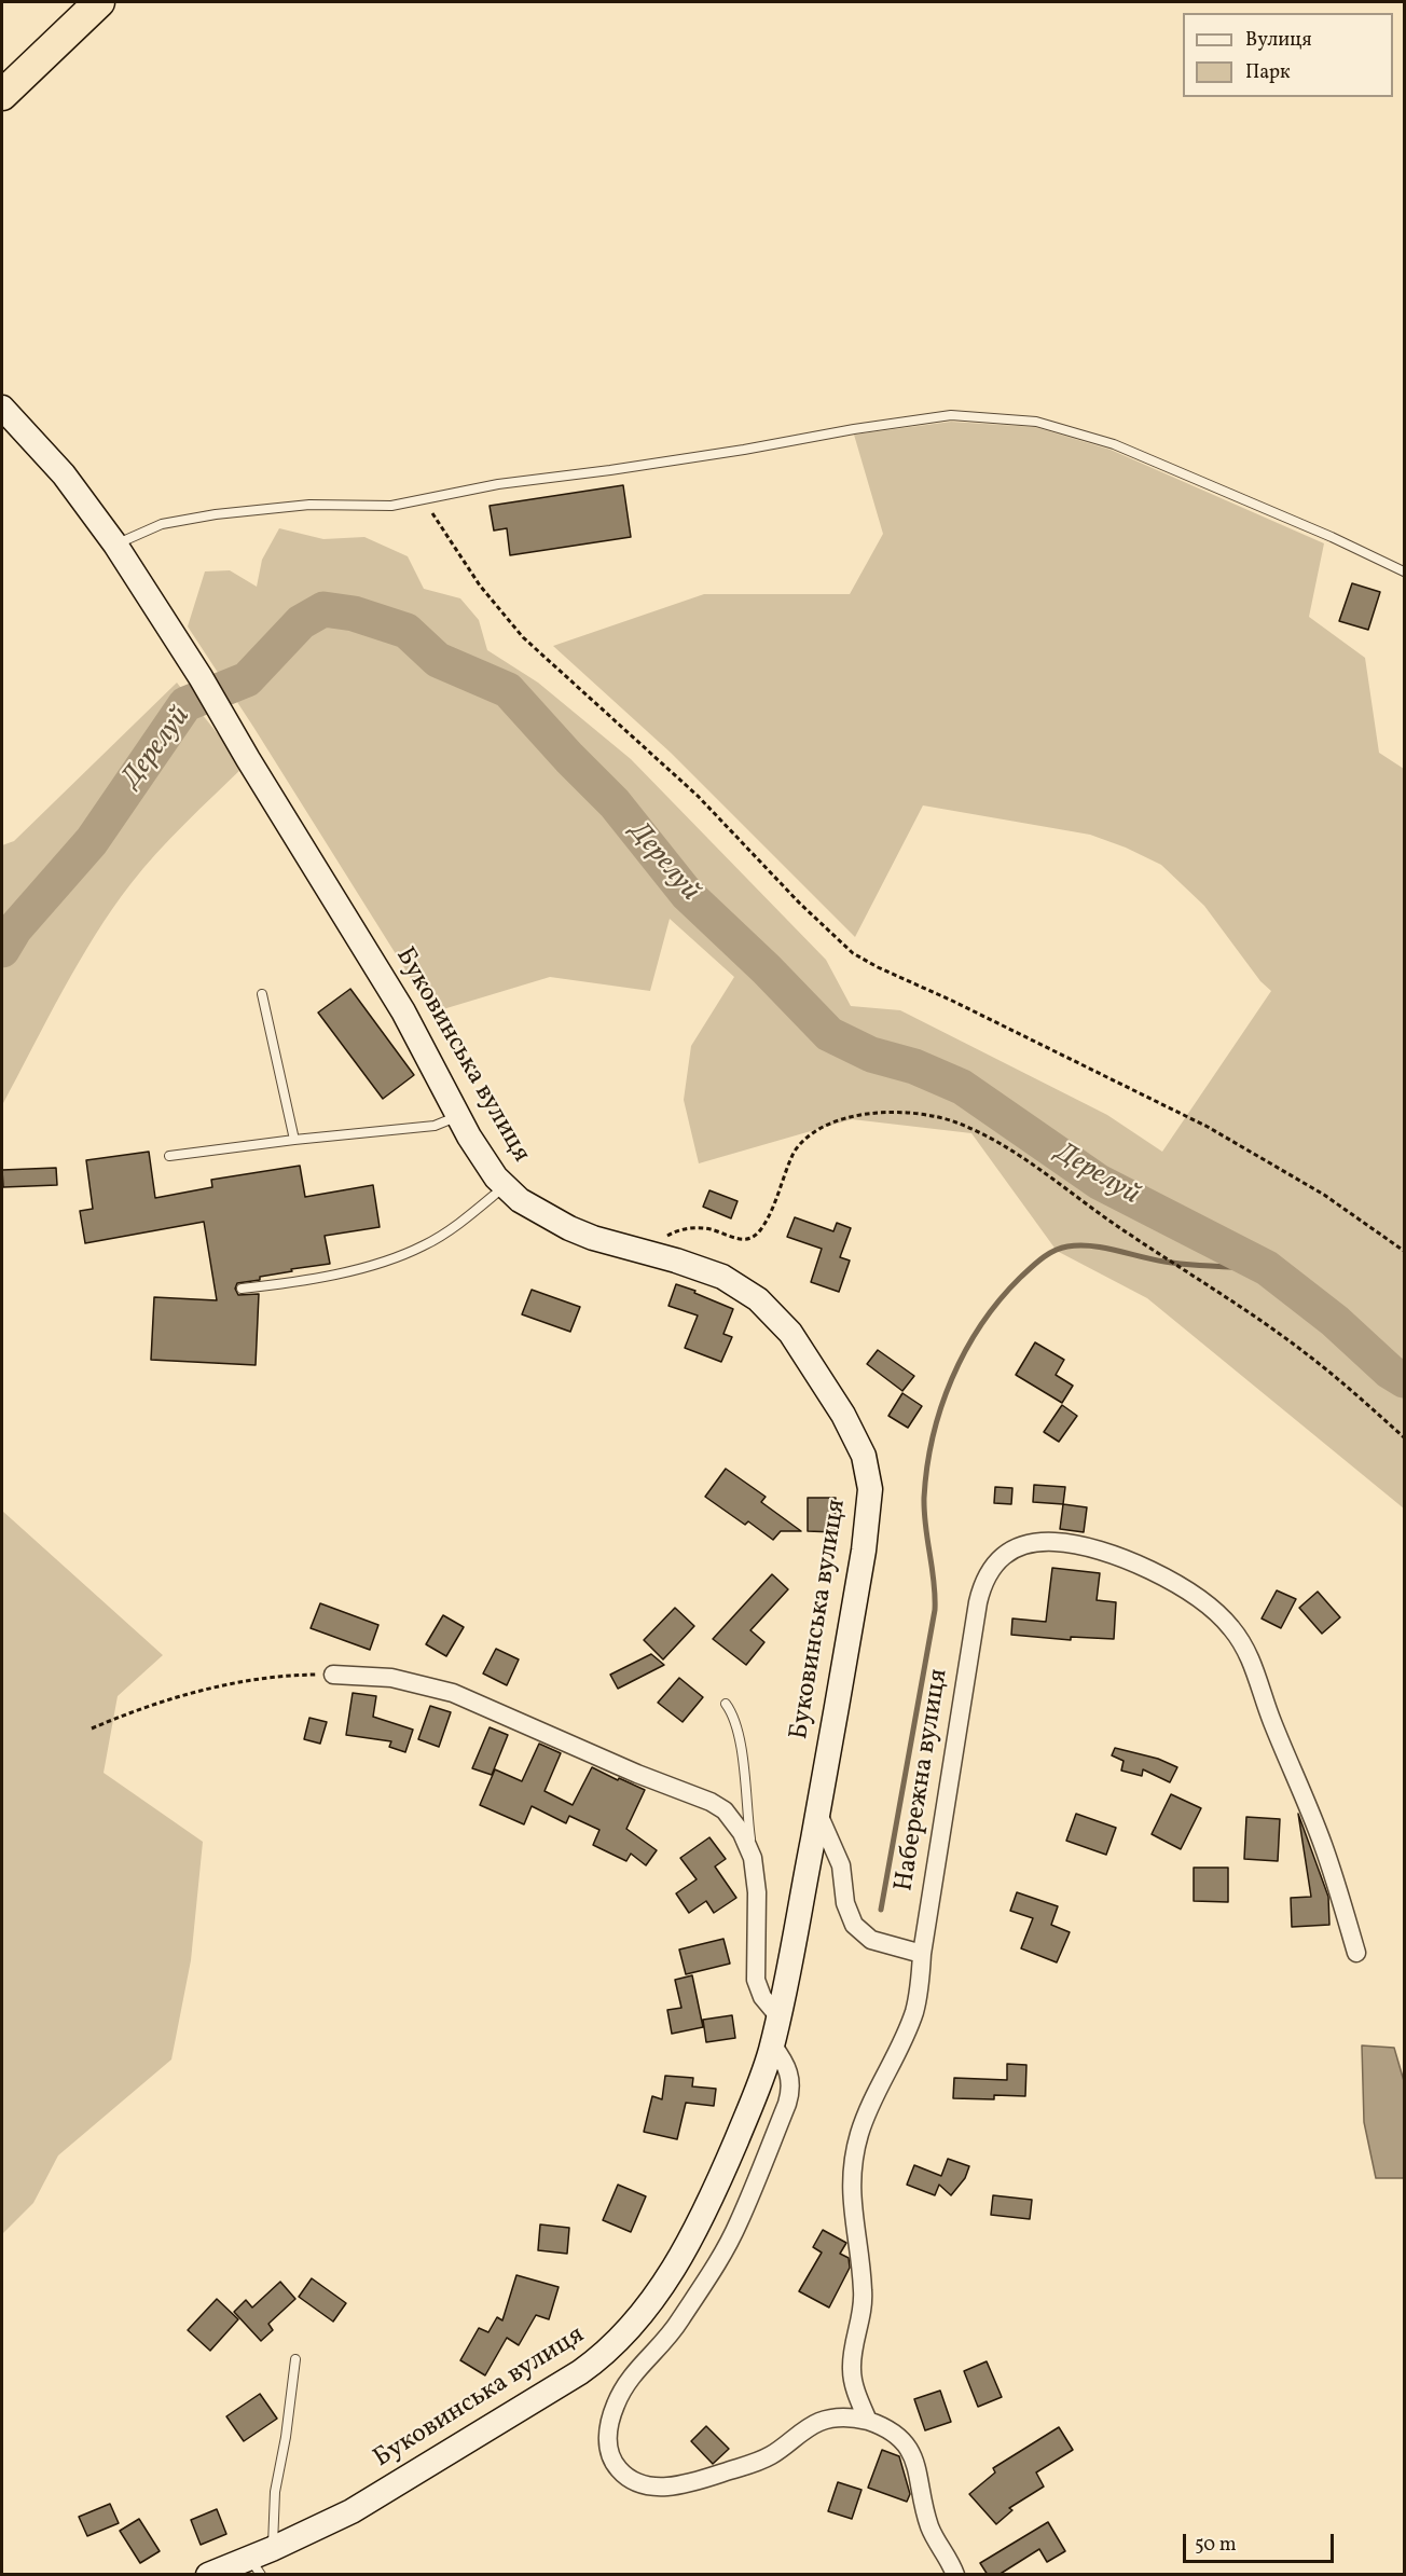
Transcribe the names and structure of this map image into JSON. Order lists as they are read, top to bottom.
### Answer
{
  "streets": {
    "street": ["Буковинська вулиця", "Набережна вулиця"]
  },
  "water": ["Дерелуй"],
  "legend": ["Вулиця", "Парк"],
  "scale_bar": "50 m"
}
